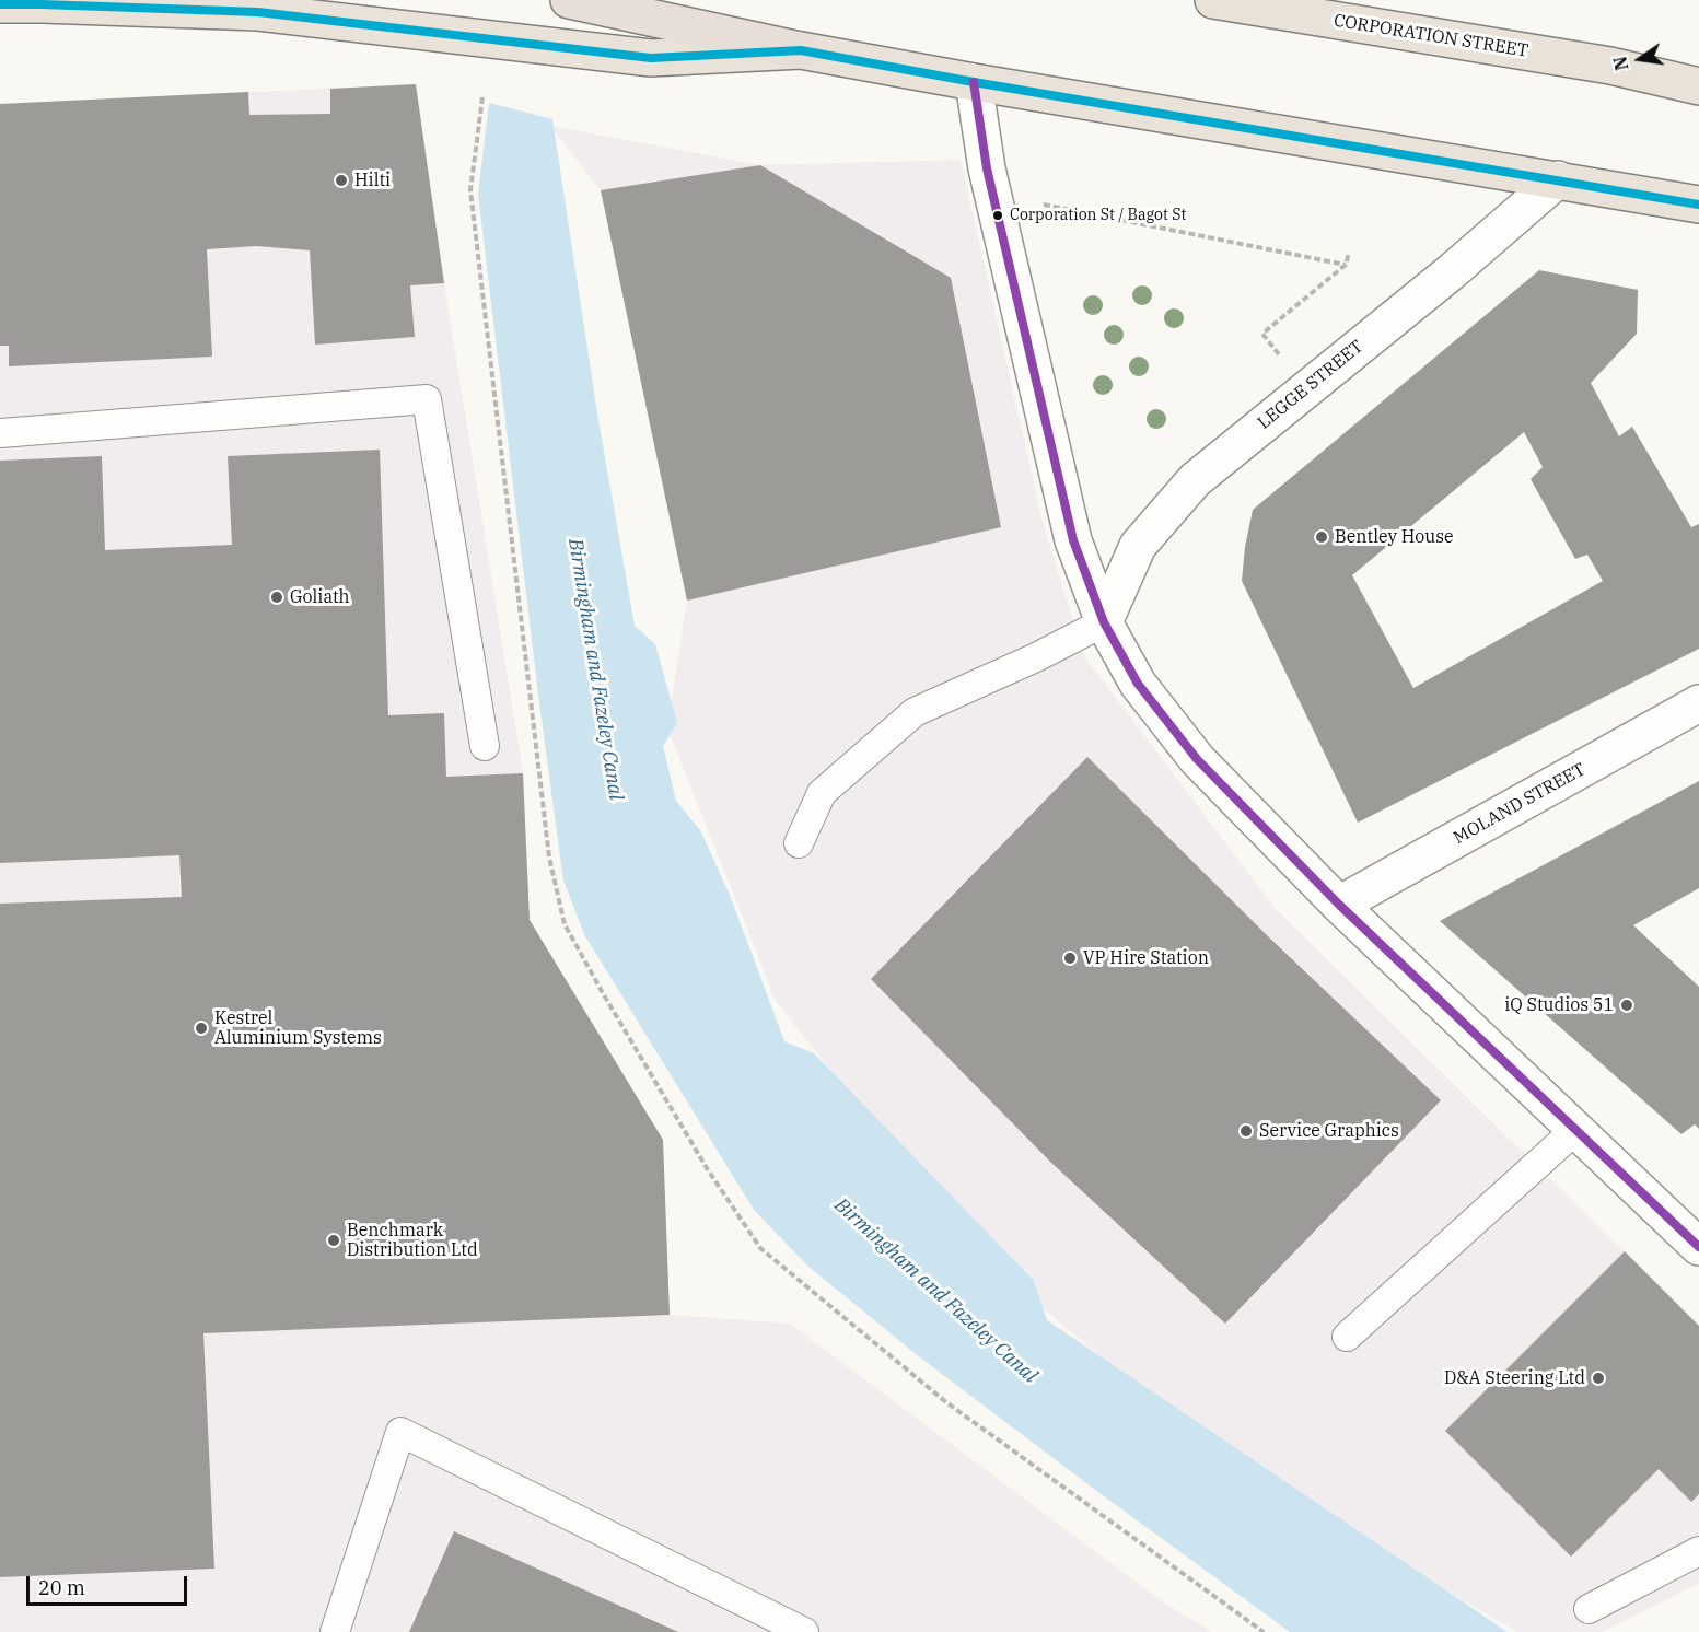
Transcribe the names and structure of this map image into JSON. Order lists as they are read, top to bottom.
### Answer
{
  "streets": {
    "highway": ["CORPORATION STREET"],
    "street": ["LEGGE STREET", "MOLAND STREET"]
  },
  "water": ["Birmingham and Fazeley Canal"],
  "places": [
    "Hilti",
    "Corporation St / Bagot St",
    "Bentley House",
    "Goliath",
    "VP Hire Station",
    "iQ Studios 51",
    "Kestrel Aluminium Systems",
    "Service Graphics",
    "Benchmark Distribution Ltd",
    "D&A Steering Ltd"
  ],
  "scale_bar": "20 m",
  "north": "left"
}
